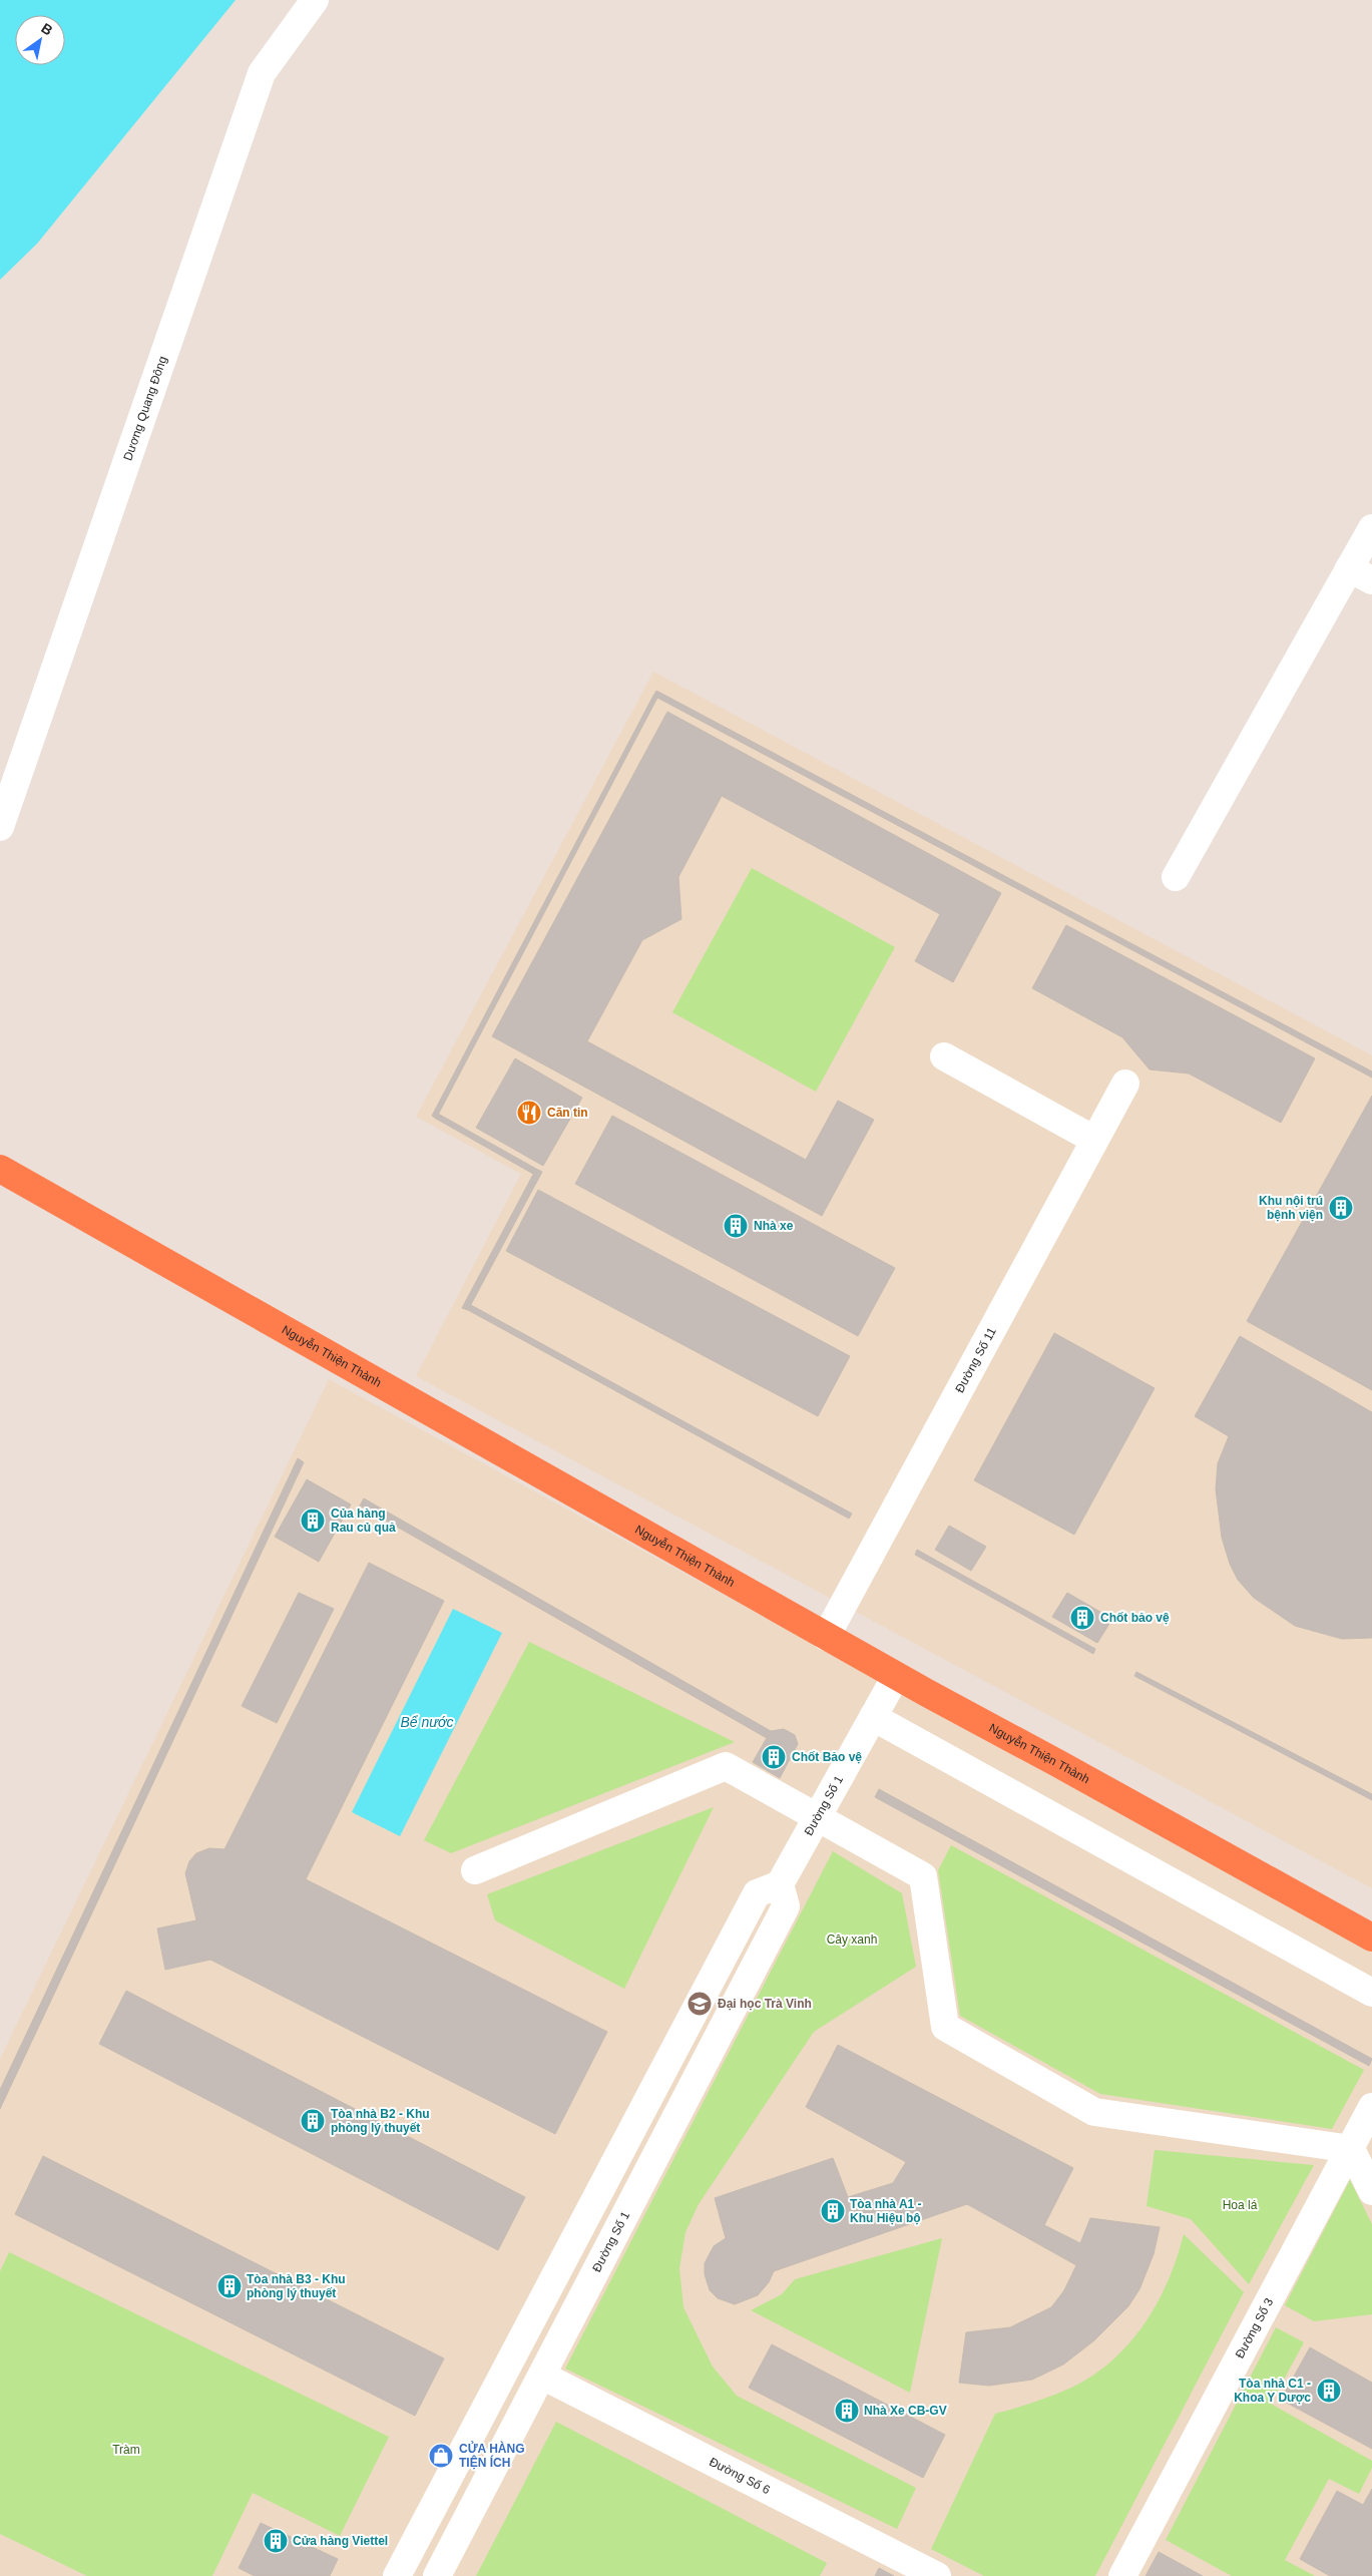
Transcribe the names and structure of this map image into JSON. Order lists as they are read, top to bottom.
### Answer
{
  "streets": {
    "highway": ["Nguyễn Thiện Thành"],
    "street": [
      "Dương Quang Đông",
      "Đường Số 11",
      "Đường Số 1",
      "Đường Số 3",
      "Đường Số 6"
    ]
  },
  "crossings": [
    ["Nguyễn Thiện Thành", "Đường Số 11"],
    ["Nguyễn Thiện Thành", "Đường Số 1"],
    ["Đường Số 1", "Đường Số 6"]
  ],
  "water": ["Bể nước"],
  "parks": ["Cây xanh", "Hoa lá", "Tràm"],
  "places": {
    "restaurant": ["Căn tin"],
    "building": [
      "Khu nội trú bệnh viện",
      "Nhà xe",
      "Của hàng Rau củ quả",
      "Chốt bảo vệ",
      "Chốt Bảo vệ",
      "Tòa nhà B2 - Khu phòng lý thuyết",
      "Tòa nhà A1 - Khu Hiệu bộ",
      "Tòa nhà B3 - Khu phòng lý thuyết",
      "Tòa nhà C1 - Khoa Y Dược",
      "Nhà Xe CB-GV",
      "Cửa hàng Viettel"
    ],
    "school or university": ["Đại học Trà Vinh"],
    "shop": ["CỬA HÀNG TIỆN ÍCH"]
  },
  "north": "top right"
}
